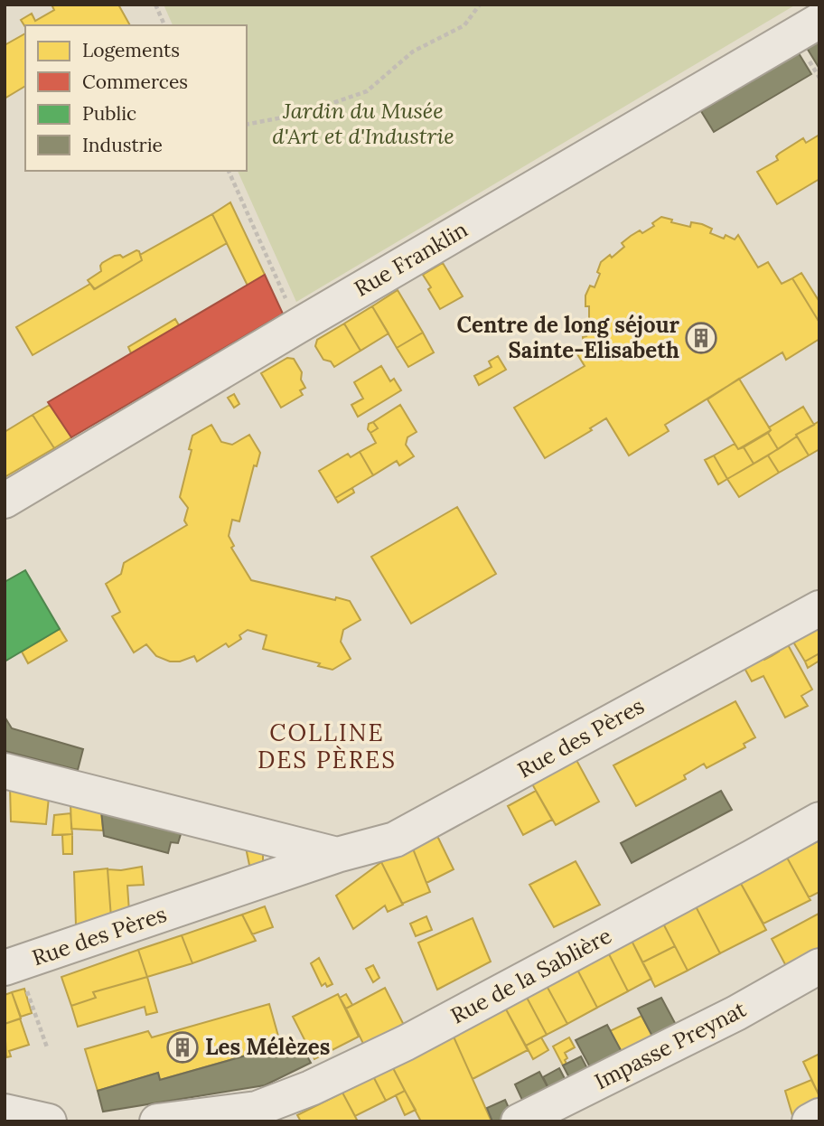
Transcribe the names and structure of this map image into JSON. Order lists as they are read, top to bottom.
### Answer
{
  "streets": {
    "street": [
      "Rue Franklin",
      "Rue des Pères",
      "Rue de la Sablière",
      "Impasse Preynat"
    ]
  },
  "districts": ["COLLINE DES PÈRES"],
  "parks": ["Jardin du Musée d'Art et d'Industrie"],
  "places": {
    "building": ["Centre de long séjour Sainte-Elisabeth", "Les Mélèzes"]
  },
  "legend": [
    "Logements",
    "Commerces",
    "Public",
    "Industrie"
  ]
}
